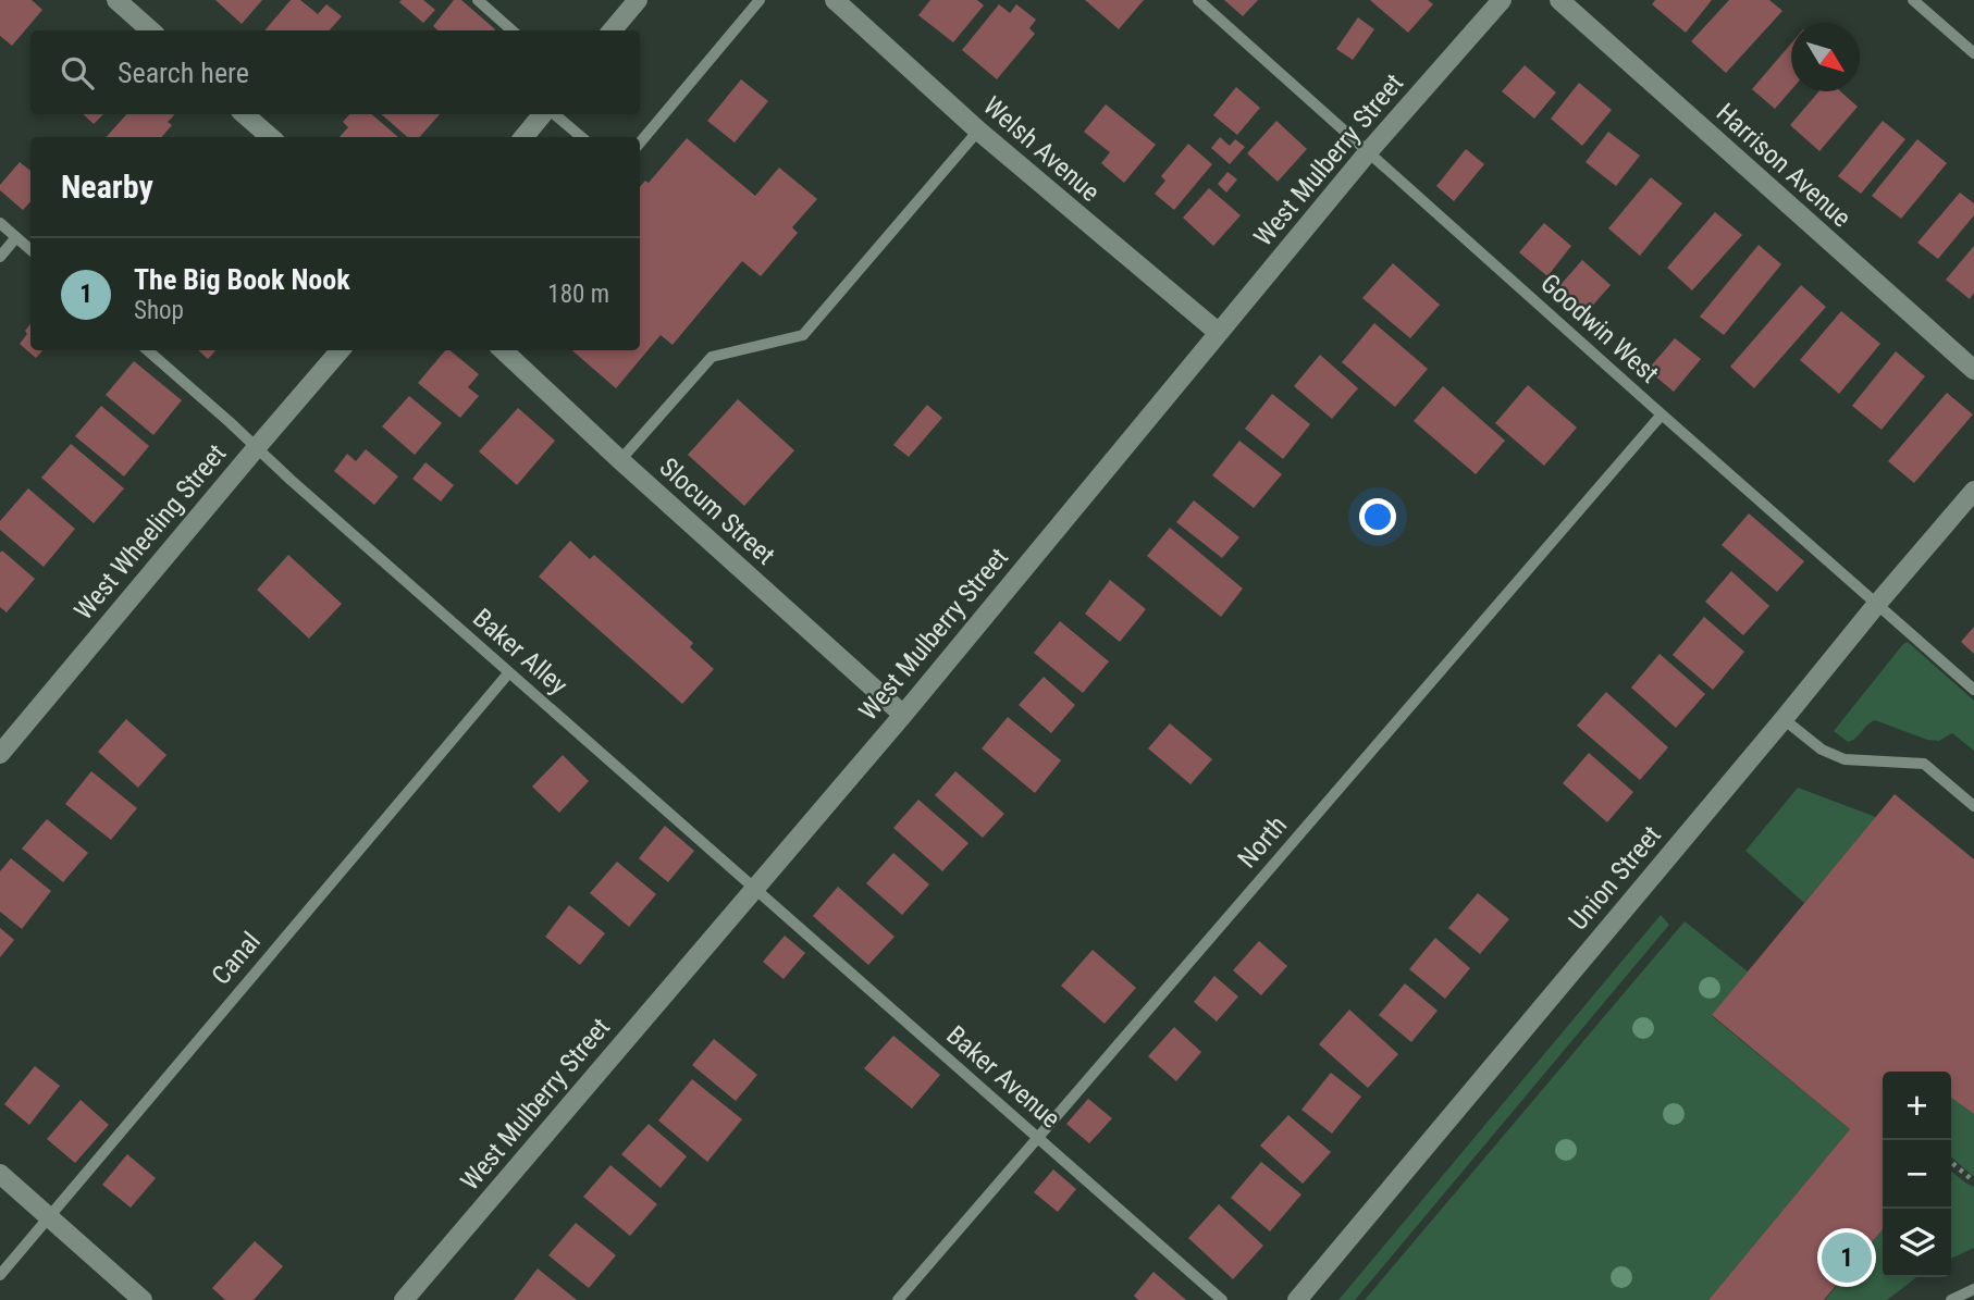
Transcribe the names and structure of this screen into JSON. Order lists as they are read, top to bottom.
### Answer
{
  "streets": {
    "street": [
      "Welsh Avenue",
      "West Mulberry Street",
      "Harrison Avenue",
      "Slocum Street",
      "West Wheeling Street",
      "Union Street"
    ],
    "lane": [
      "Goodwin West",
      "Baker Alley",
      "North",
      "Canal",
      "Baker Avenue"
    ]
  },
  "crossings": [
    ["Welsh Avenue", "West Mulberry Street"],
    ["West Mulberry Street", "Goodwin West"],
    ["West Mulberry Street", "Slocum Street"],
    ["West Mulberry Street", "Baker Alley"],
    ["West Mulberry Street", "Baker Avenue"],
    ["Goodwin West", "North"],
    ["Goodwin West", "Union Street"],
    ["West Wheeling Street", "Baker Alley"],
    ["Baker Alley", "Canal"],
    ["Baker Alley", "Baker Avenue"],
    ["North", "Baker Avenue"]
  ],
  "north": "bottom right",
  "page": {
    "search": "Search here",
    "heading": "Nearby",
    "list": [
      {
        "mark": "1",
        "name": "The Big Book Nook",
        "note": "Shop",
        "value": "180 m"
      }
    ],
    "map_buttons": ["+", "−"],
    "pins": "1"
  }
}
